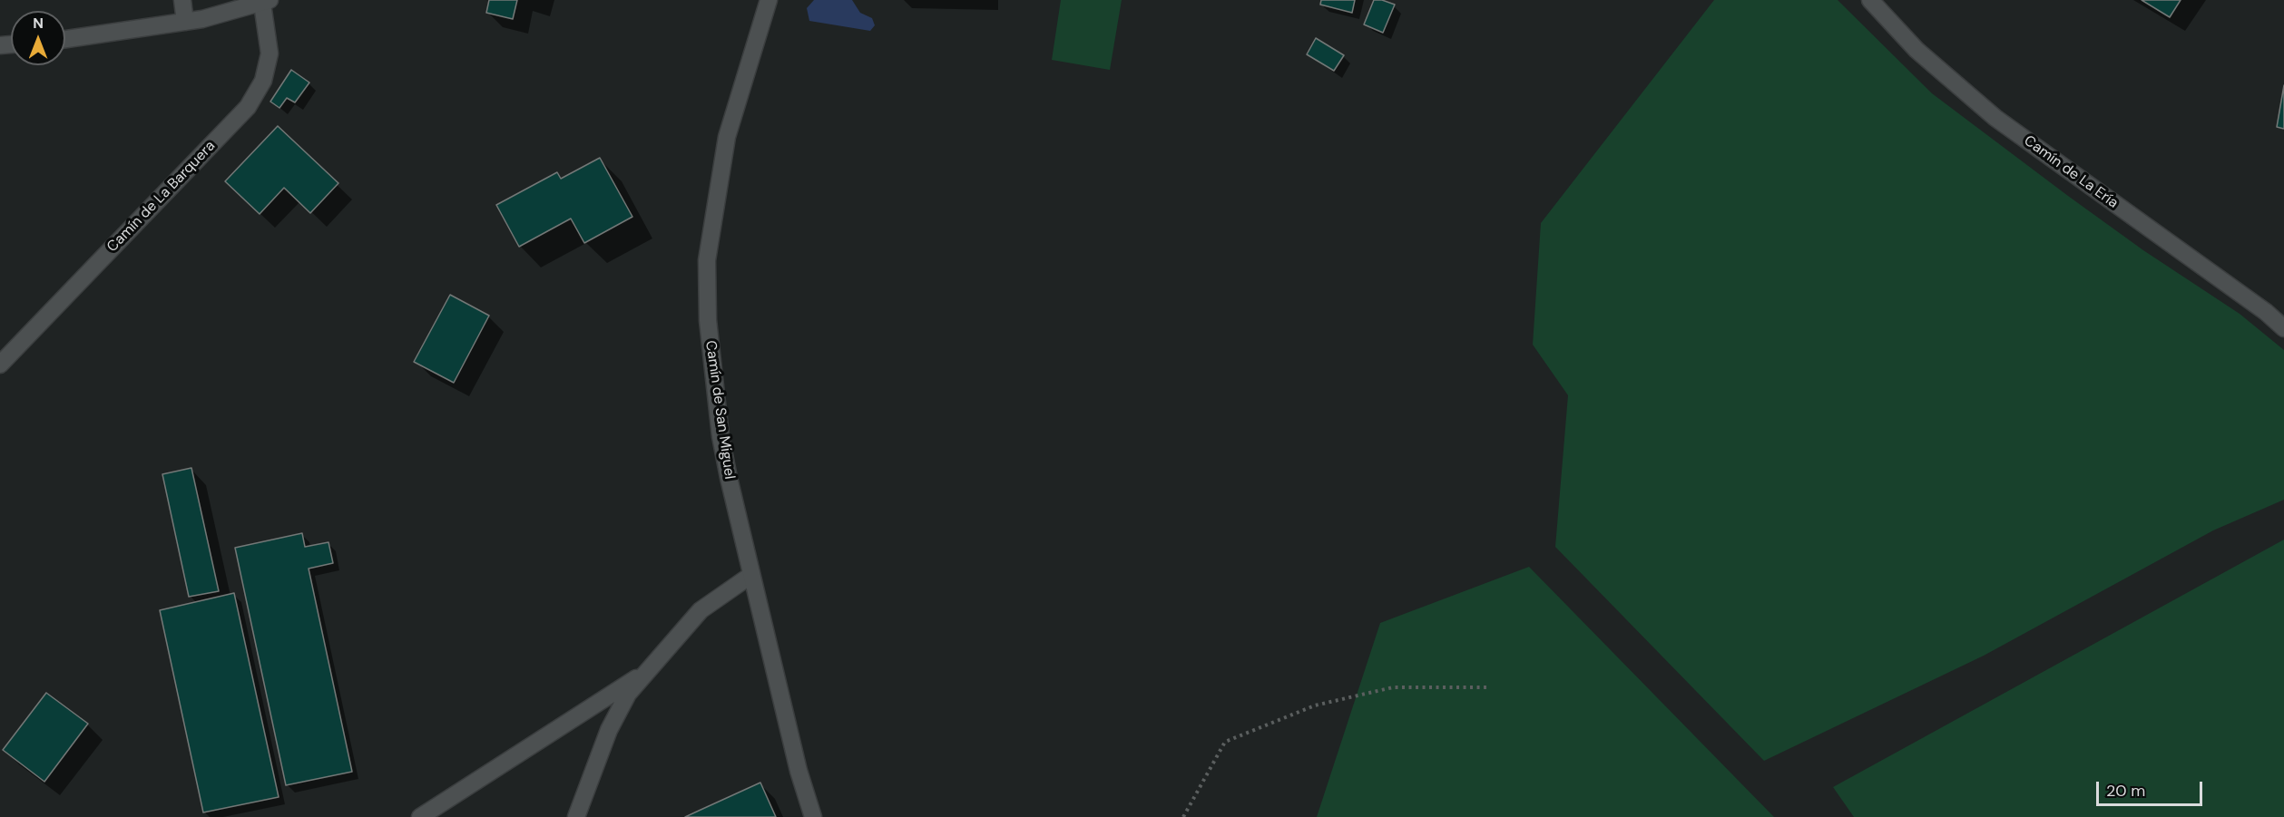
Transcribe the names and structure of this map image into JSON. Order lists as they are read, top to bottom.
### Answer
{
  "streets": {
    "street": ["Camín de La Ería", "Camín de La Barquera", "Camín de San Miguel"]
  },
  "scale_bar": "20 m",
  "north": "top"
}
